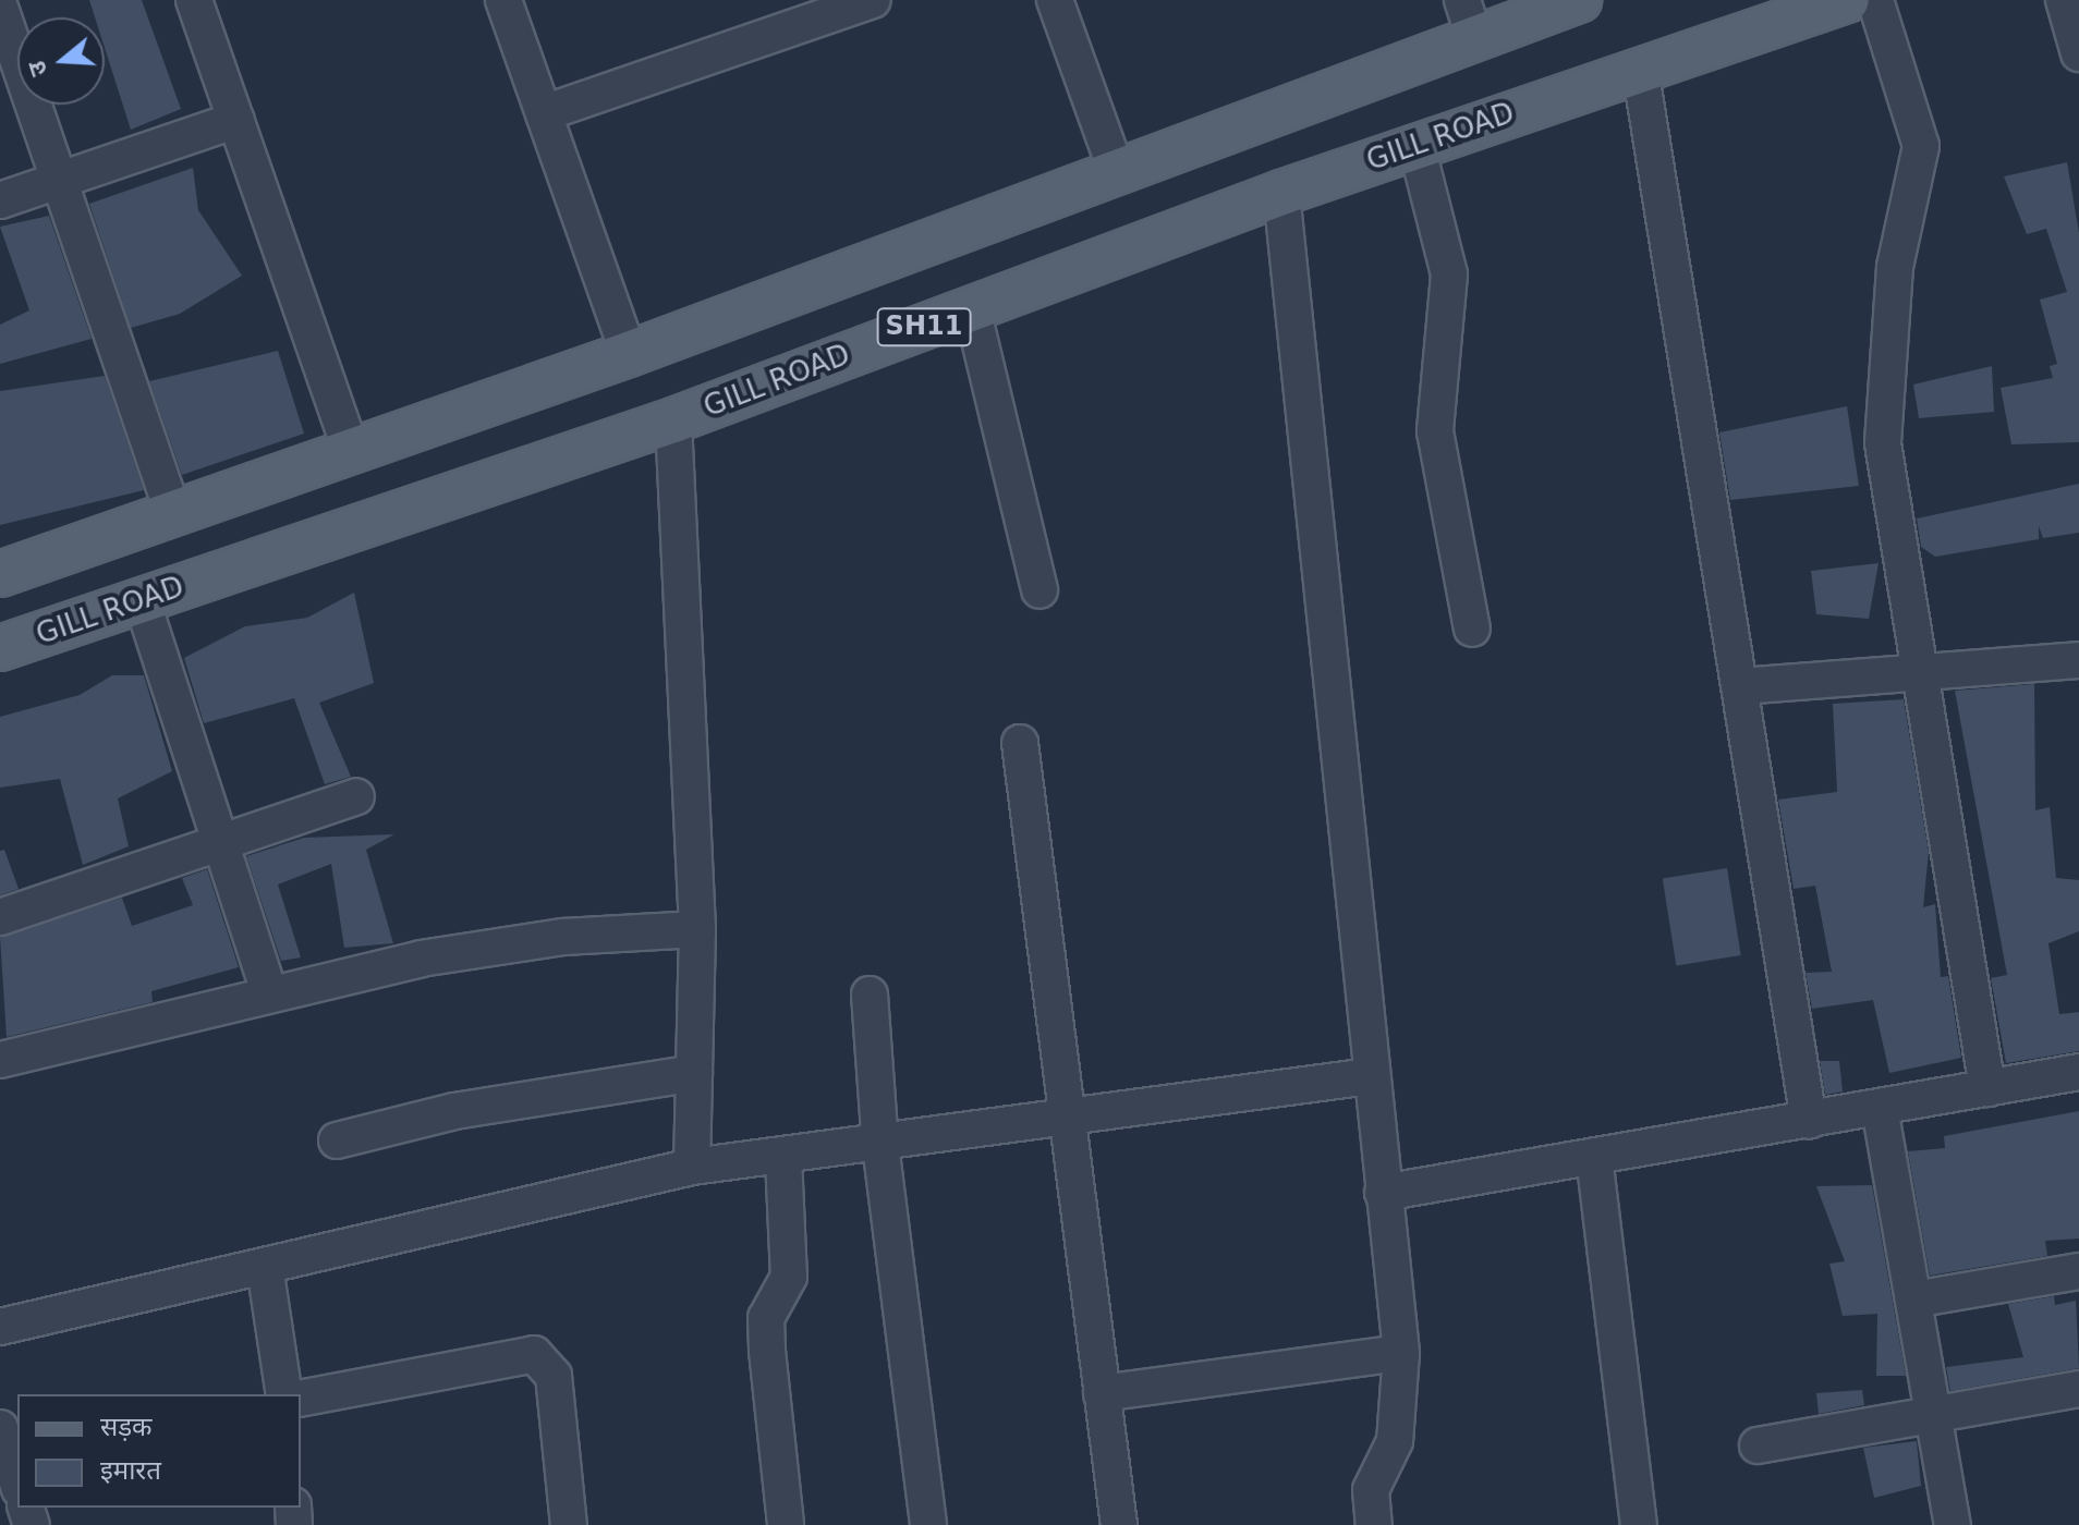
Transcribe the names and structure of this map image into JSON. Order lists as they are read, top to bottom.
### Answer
{
  "streets": {
    "main road": ["GILL ROAD", "SH11"]
  },
  "legend": ["सड़क", "इमारत"],
  "north": "left"
}
